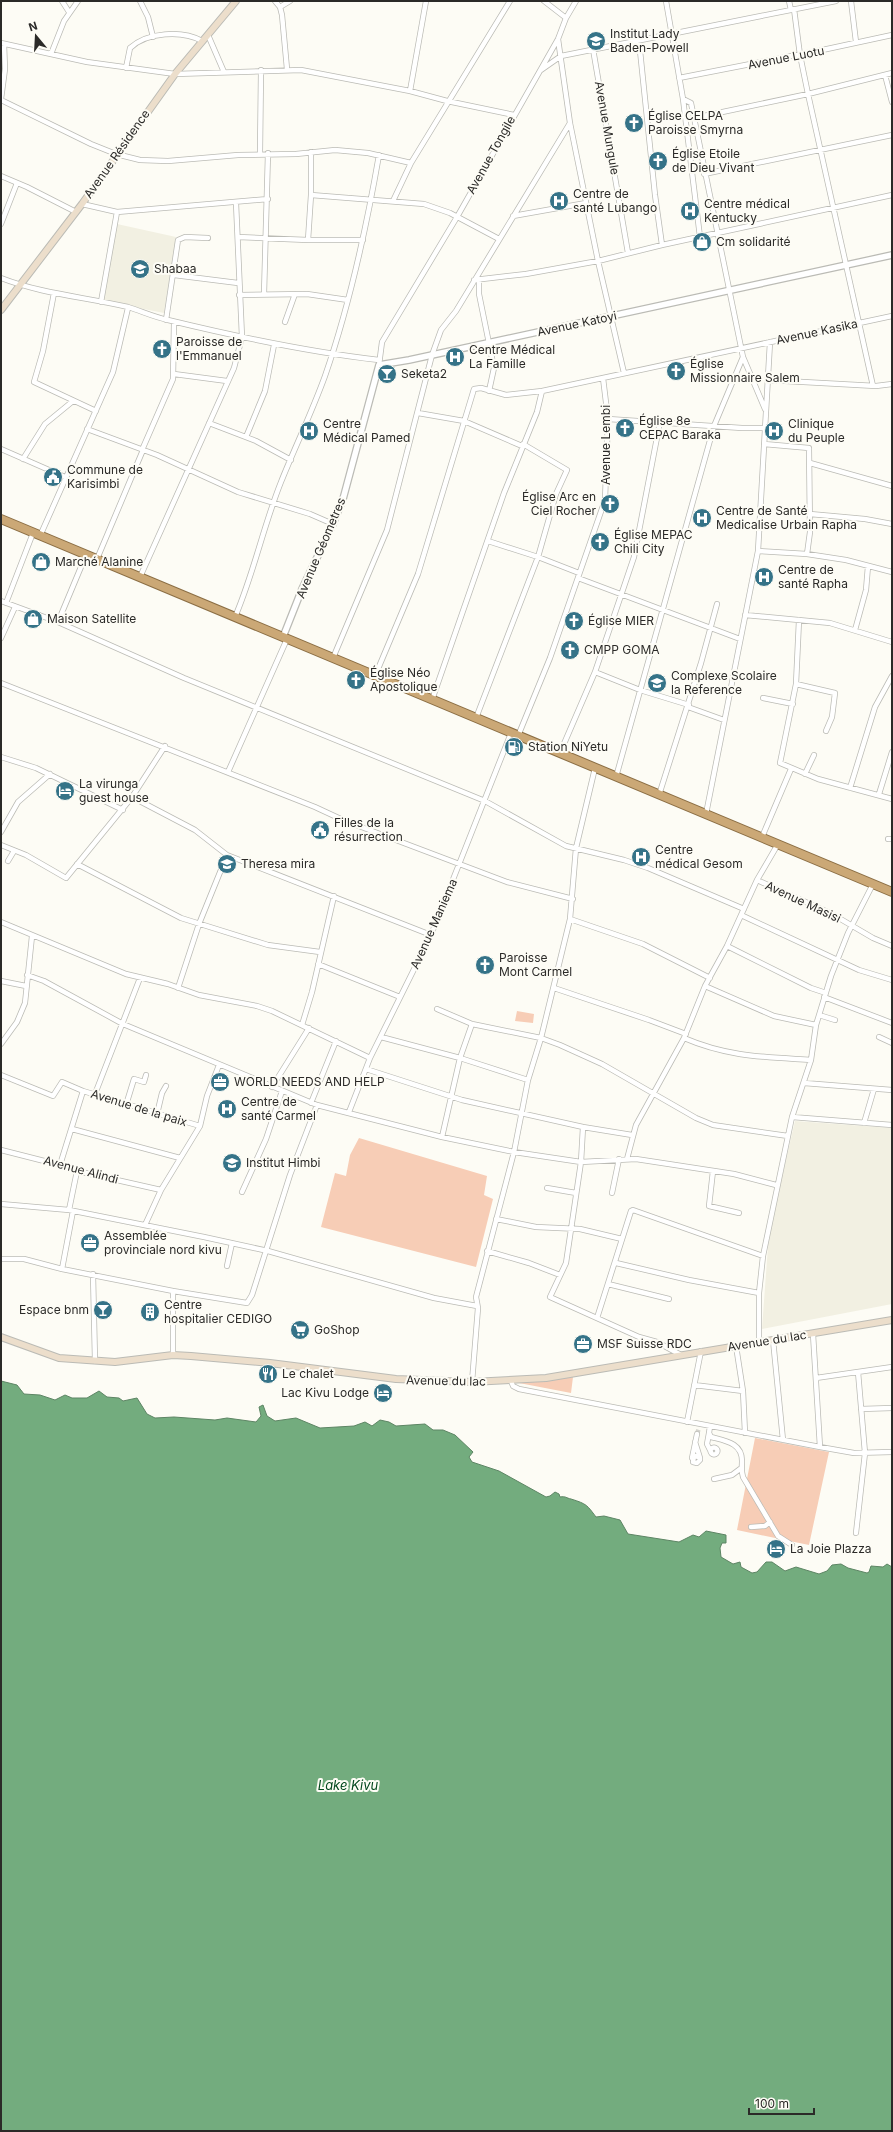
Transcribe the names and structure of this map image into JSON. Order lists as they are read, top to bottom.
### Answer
{
  "streets": {
    "main road": ["Avenue Résidence", "Avenue du lac"],
    "street": [
      "Avenue Luotu",
      "Avenue Mungule",
      "Avenue Tongile",
      "Avenue Katoyi",
      "Avenue Kasika",
      "Avenue Lembi",
      "Avenue Géometres",
      "Avenue Masisi",
      "Avenue Maniema",
      "Avenue de la paix",
      "Avenue Alindi"
    ]
  },
  "crossings": [
    ["Avenue Mungule", "Avenue Tongile"],
    ["Avenue Tongile", "Avenue Katoyi"],
    ["Avenue Tongile", "Avenue Géometres"],
    ["Avenue Katoyi", "Avenue Géometres"],
    ["Avenue Kasika", "Avenue Lembi"],
    ["Avenue Lembi", "Avenue Maniema"],
    ["Avenue de la paix", "Avenue Alindi"]
  ],
  "water": ["Lake Kivu"],
  "places": {
    "school or university": [
      "Institut Lady Baden-Powell",
      "Shabaa",
      "Complexe Scolaire la Reference",
      "Theresa mira",
      "Institut Himbi"
    ],
    "church": [
      "Église CELPA Paroisse Smyrna",
      "Église Etoile de Dieu Vivant",
      "Paroisse de l'Emmanuel",
      "Église Missionnaire Salem",
      "Église 8e CEPAC Baraka",
      "Église Arc en Ciel Rocher",
      "Église MEPAC Chili City",
      "Église MIER",
      "CMPP GOMA",
      "Église Néo Apostolique",
      "Paroisse Mont Carmel"
    ],
    "hospital": [
      "Centre de santé Lubango",
      "Centre médical Kentucky",
      "Centre Médical La Famille",
      "Centre Médical Pamed",
      "Clinique du Peuple",
      "Centre de Santé Medicalise Urbain Rapha",
      "Centre de santé Rapha",
      "Centre médical Gesom",
      "Centre de santé Carmel"
    ],
    "shop": ["Cm solidarité", "Marché Alanine", "Maison Satellite"],
    "bar": ["Seketa2", "Espace bnm"],
    "public building": ["Commune de Karisimbi", "Filles de la résurrection"],
    "fuel station": ["Station NiYetu"],
    "hotel": ["La virunga guest house", "Lac Kivu Lodge", "La Joie Plazza"],
    "office": ["WORLD NEEDS AND HELP", "Assemblée provinciale nord kivu", "MSF Suisse RDC"],
    "building": ["Centre hospitalier CEDIGO"],
    "supermarket": ["GoShop"],
    "restaurant": ["Le chalet"]
  },
  "scale_bar": "100 m",
  "north": "top"
}
